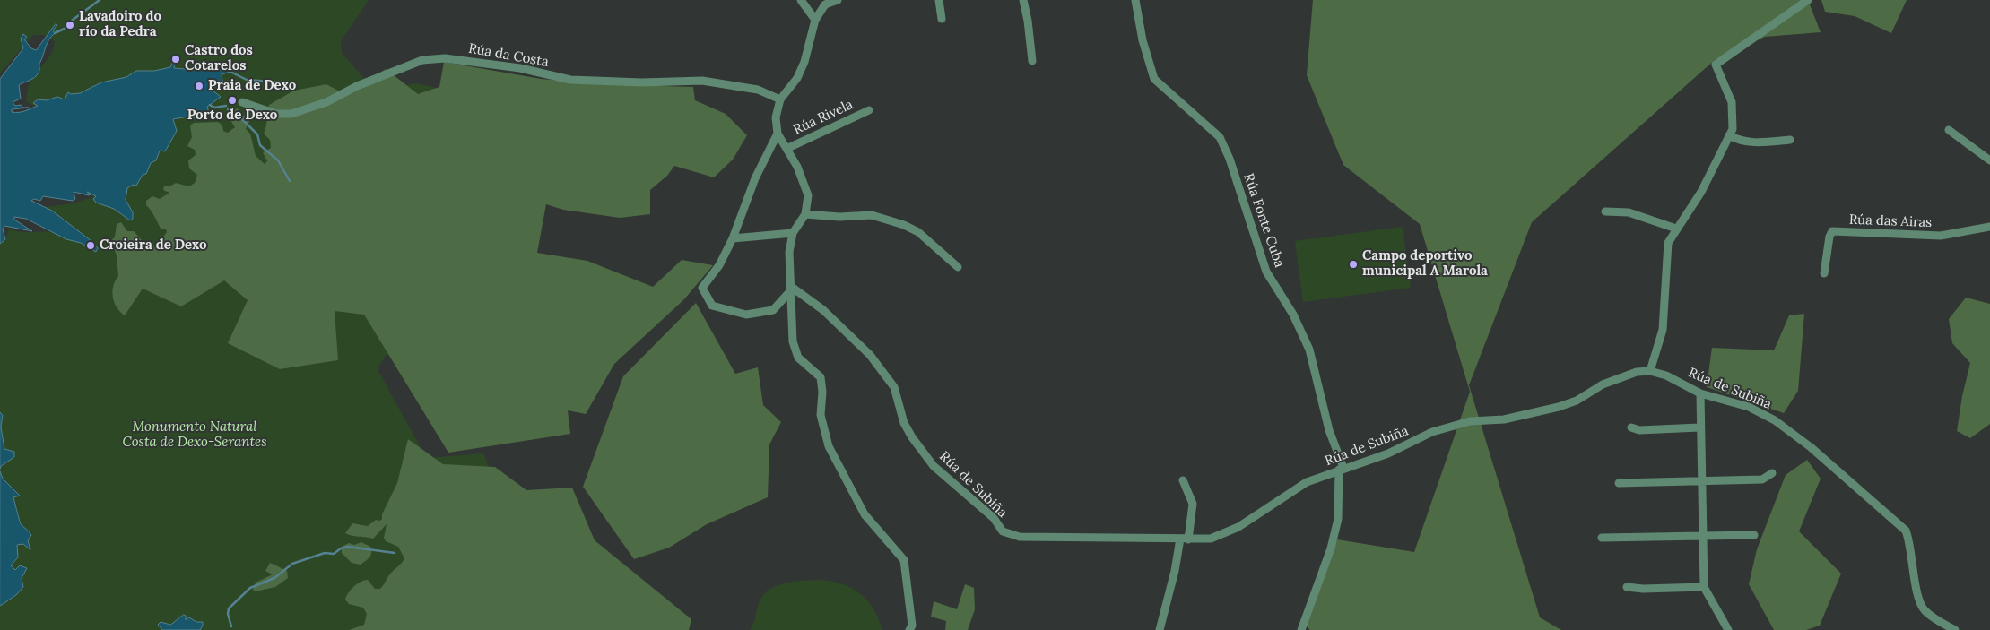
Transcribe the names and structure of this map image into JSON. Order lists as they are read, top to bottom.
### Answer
{
  "streets": {
    "street": [
      "Rúa da Costa",
      "Rúa Rivela",
      "Rúa Fonte Cuba",
      "Rúa das Airas",
      "Rúa de Subiña"
    ]
  },
  "crossings": [
    ["Rúa Fonte Cuba", "Rúa de Subiña"]
  ],
  "parks": ["Monumento Natural Costa de Dexo-Serantes"],
  "places": [
    "Lavadoiro do río da Pedra",
    "Castro dos Cotarelos",
    "Praia de Dexo",
    "Porto de Dexo",
    "Croieira de Dexo",
    "Campo deportivo municipal A Marola"
  ]
}
